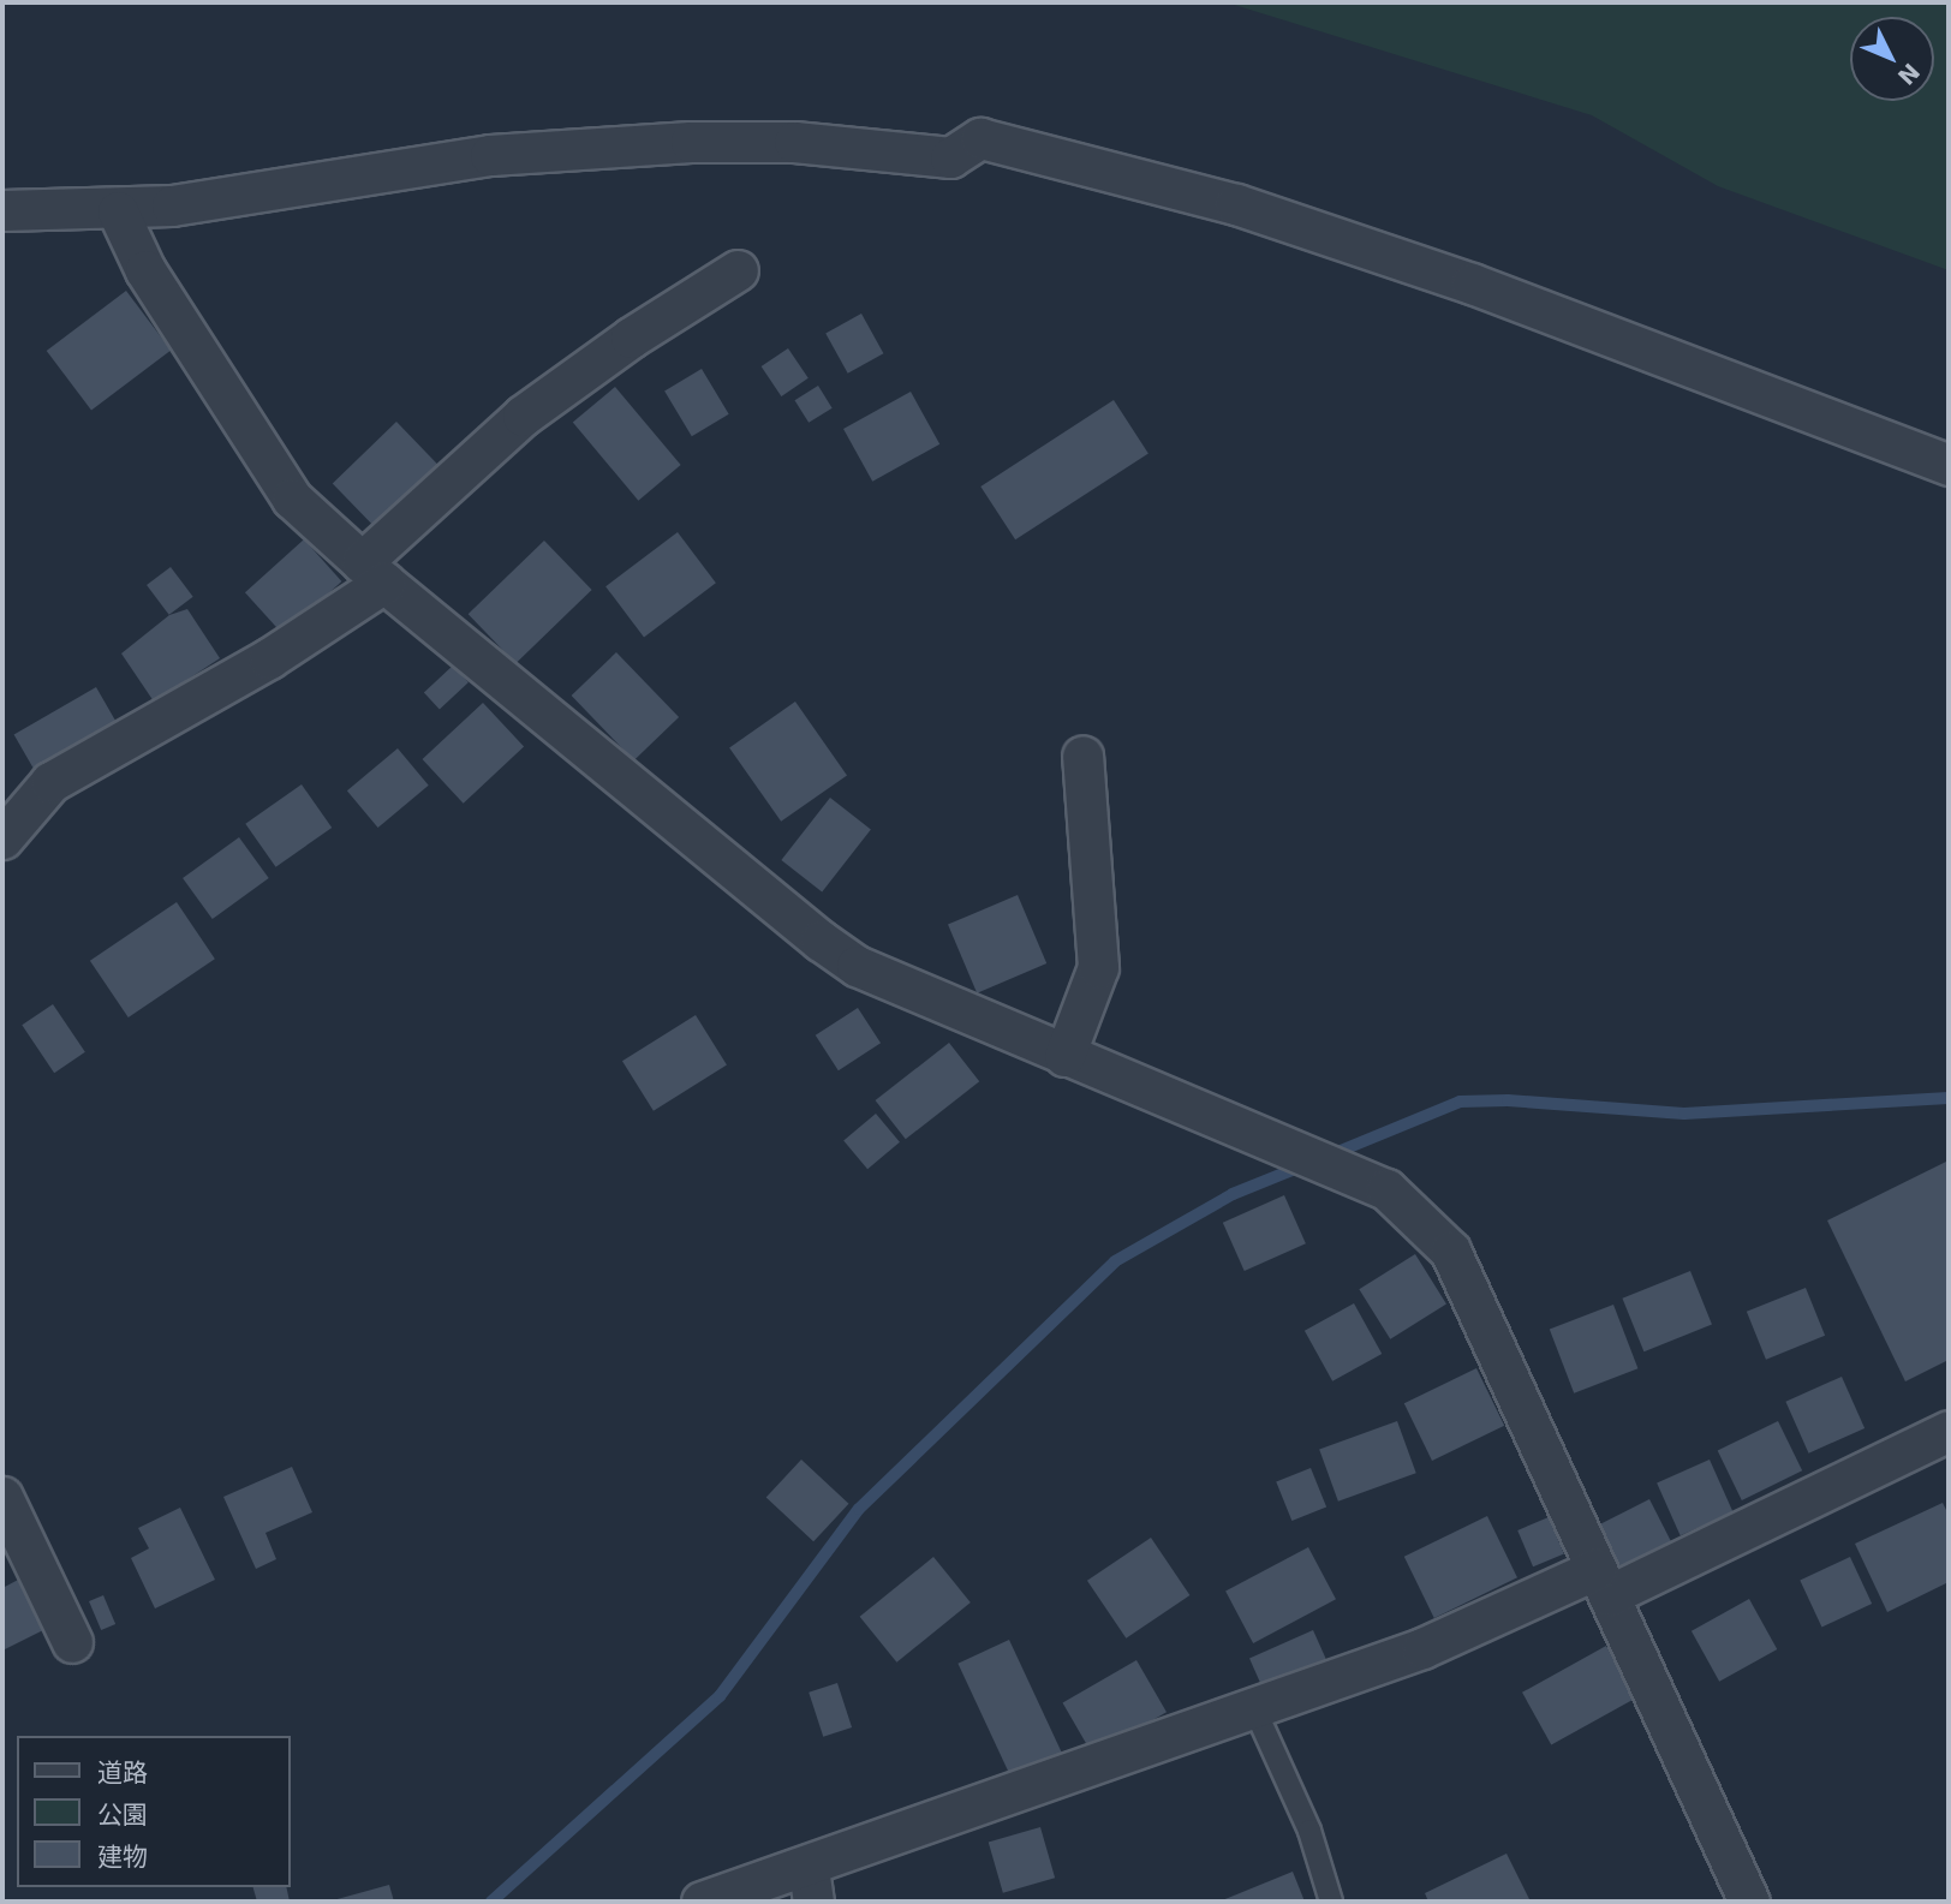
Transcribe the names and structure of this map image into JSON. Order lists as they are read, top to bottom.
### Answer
{
  "legend": ["道路", "公園", "建物"],
  "north": "bottom right"
}
